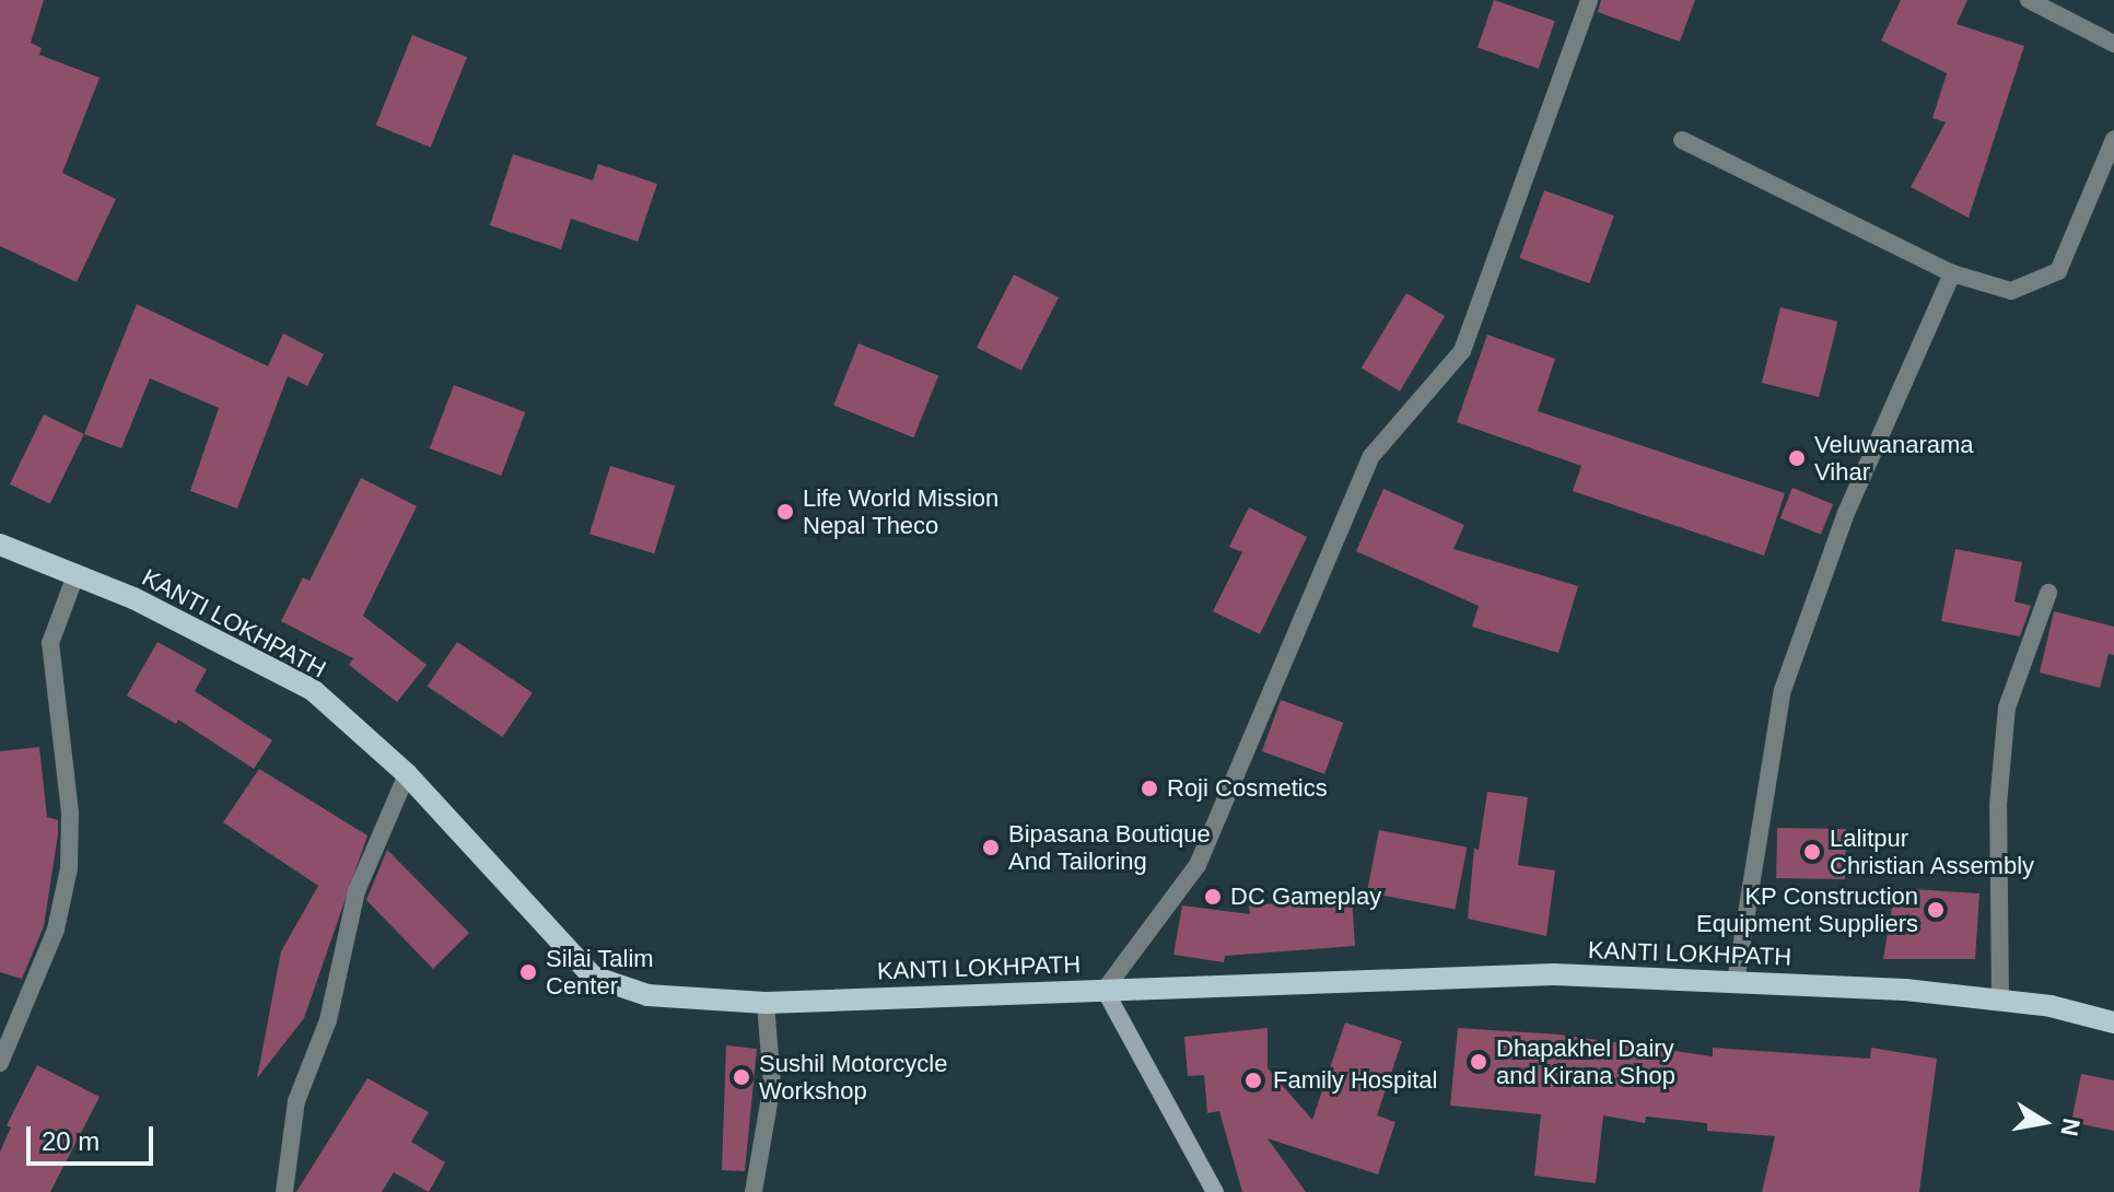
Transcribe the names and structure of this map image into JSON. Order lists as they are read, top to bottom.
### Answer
{
  "streets": {
    "main road": ["KANTI LOKHPATH"]
  },
  "places": [
    "Veluwanarama Vihar",
    "Life World Mission Nepal Theco",
    "Roji Cosmetics",
    "Bipasana Boutique And Tailoring",
    "Lalitpur Christian Assembly",
    "DC Gameplay",
    "KP Construction Equipment Suppliers",
    "Silai Talim Center",
    "Dhapakhel Dairy and Kirana Shop",
    "Sushil Motorcycle Workshop",
    "Family Hospital"
  ],
  "scale_bar": "20 m",
  "north": "right"
}
